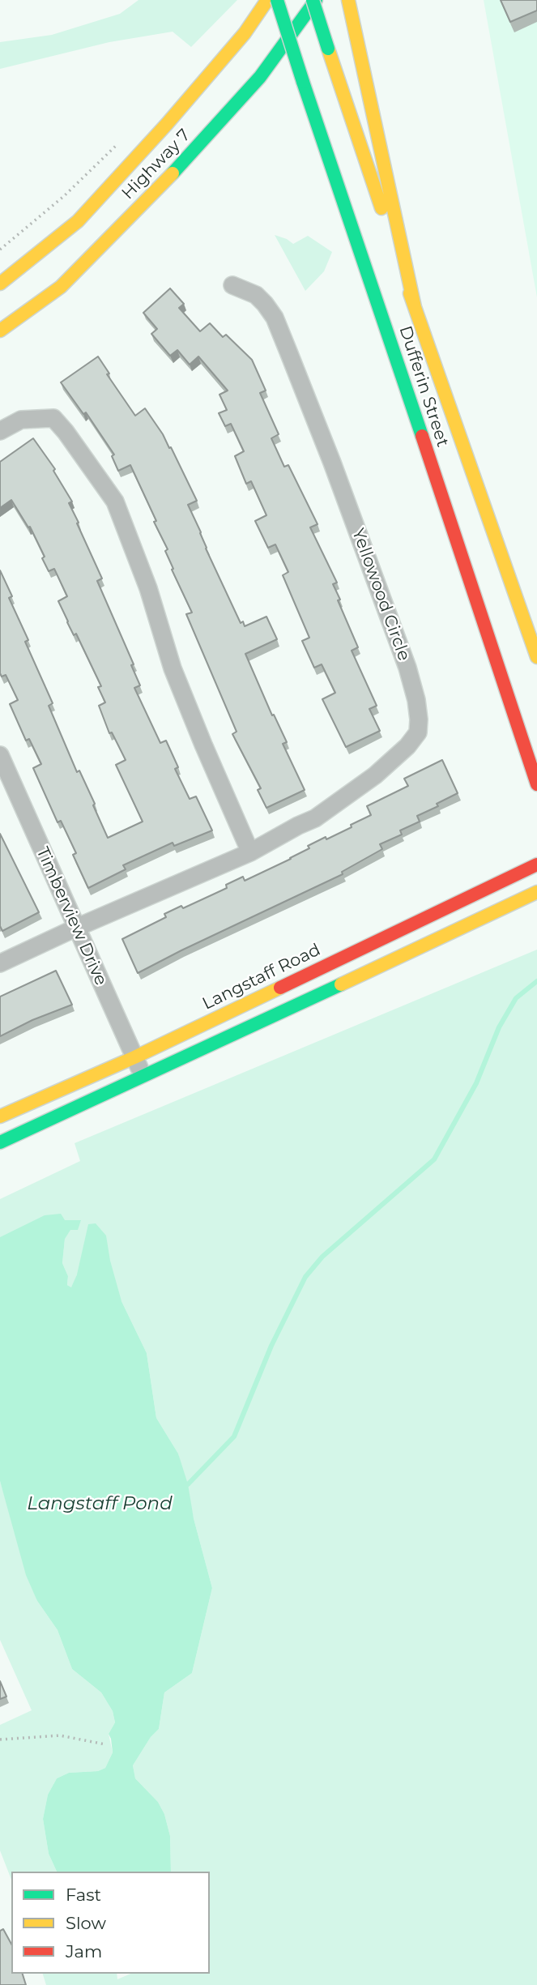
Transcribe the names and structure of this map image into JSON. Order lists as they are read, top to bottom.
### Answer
{
  "streets": {
    "main road": ["Highway 7", "Dufferin Street", "Langstaff Road"],
    "street": ["Yellowood Circle", "Timberview Drive"]
  },
  "crossings": [
    ["Highway 7", "Dufferin Street"],
    ["Yellowood Circle", "Timberview Drive"],
    ["Timberview Drive", "Langstaff Road"]
  ],
  "water": ["Langstaff Pond"],
  "legend": ["Fast", "Slow", "Jam"]
}
